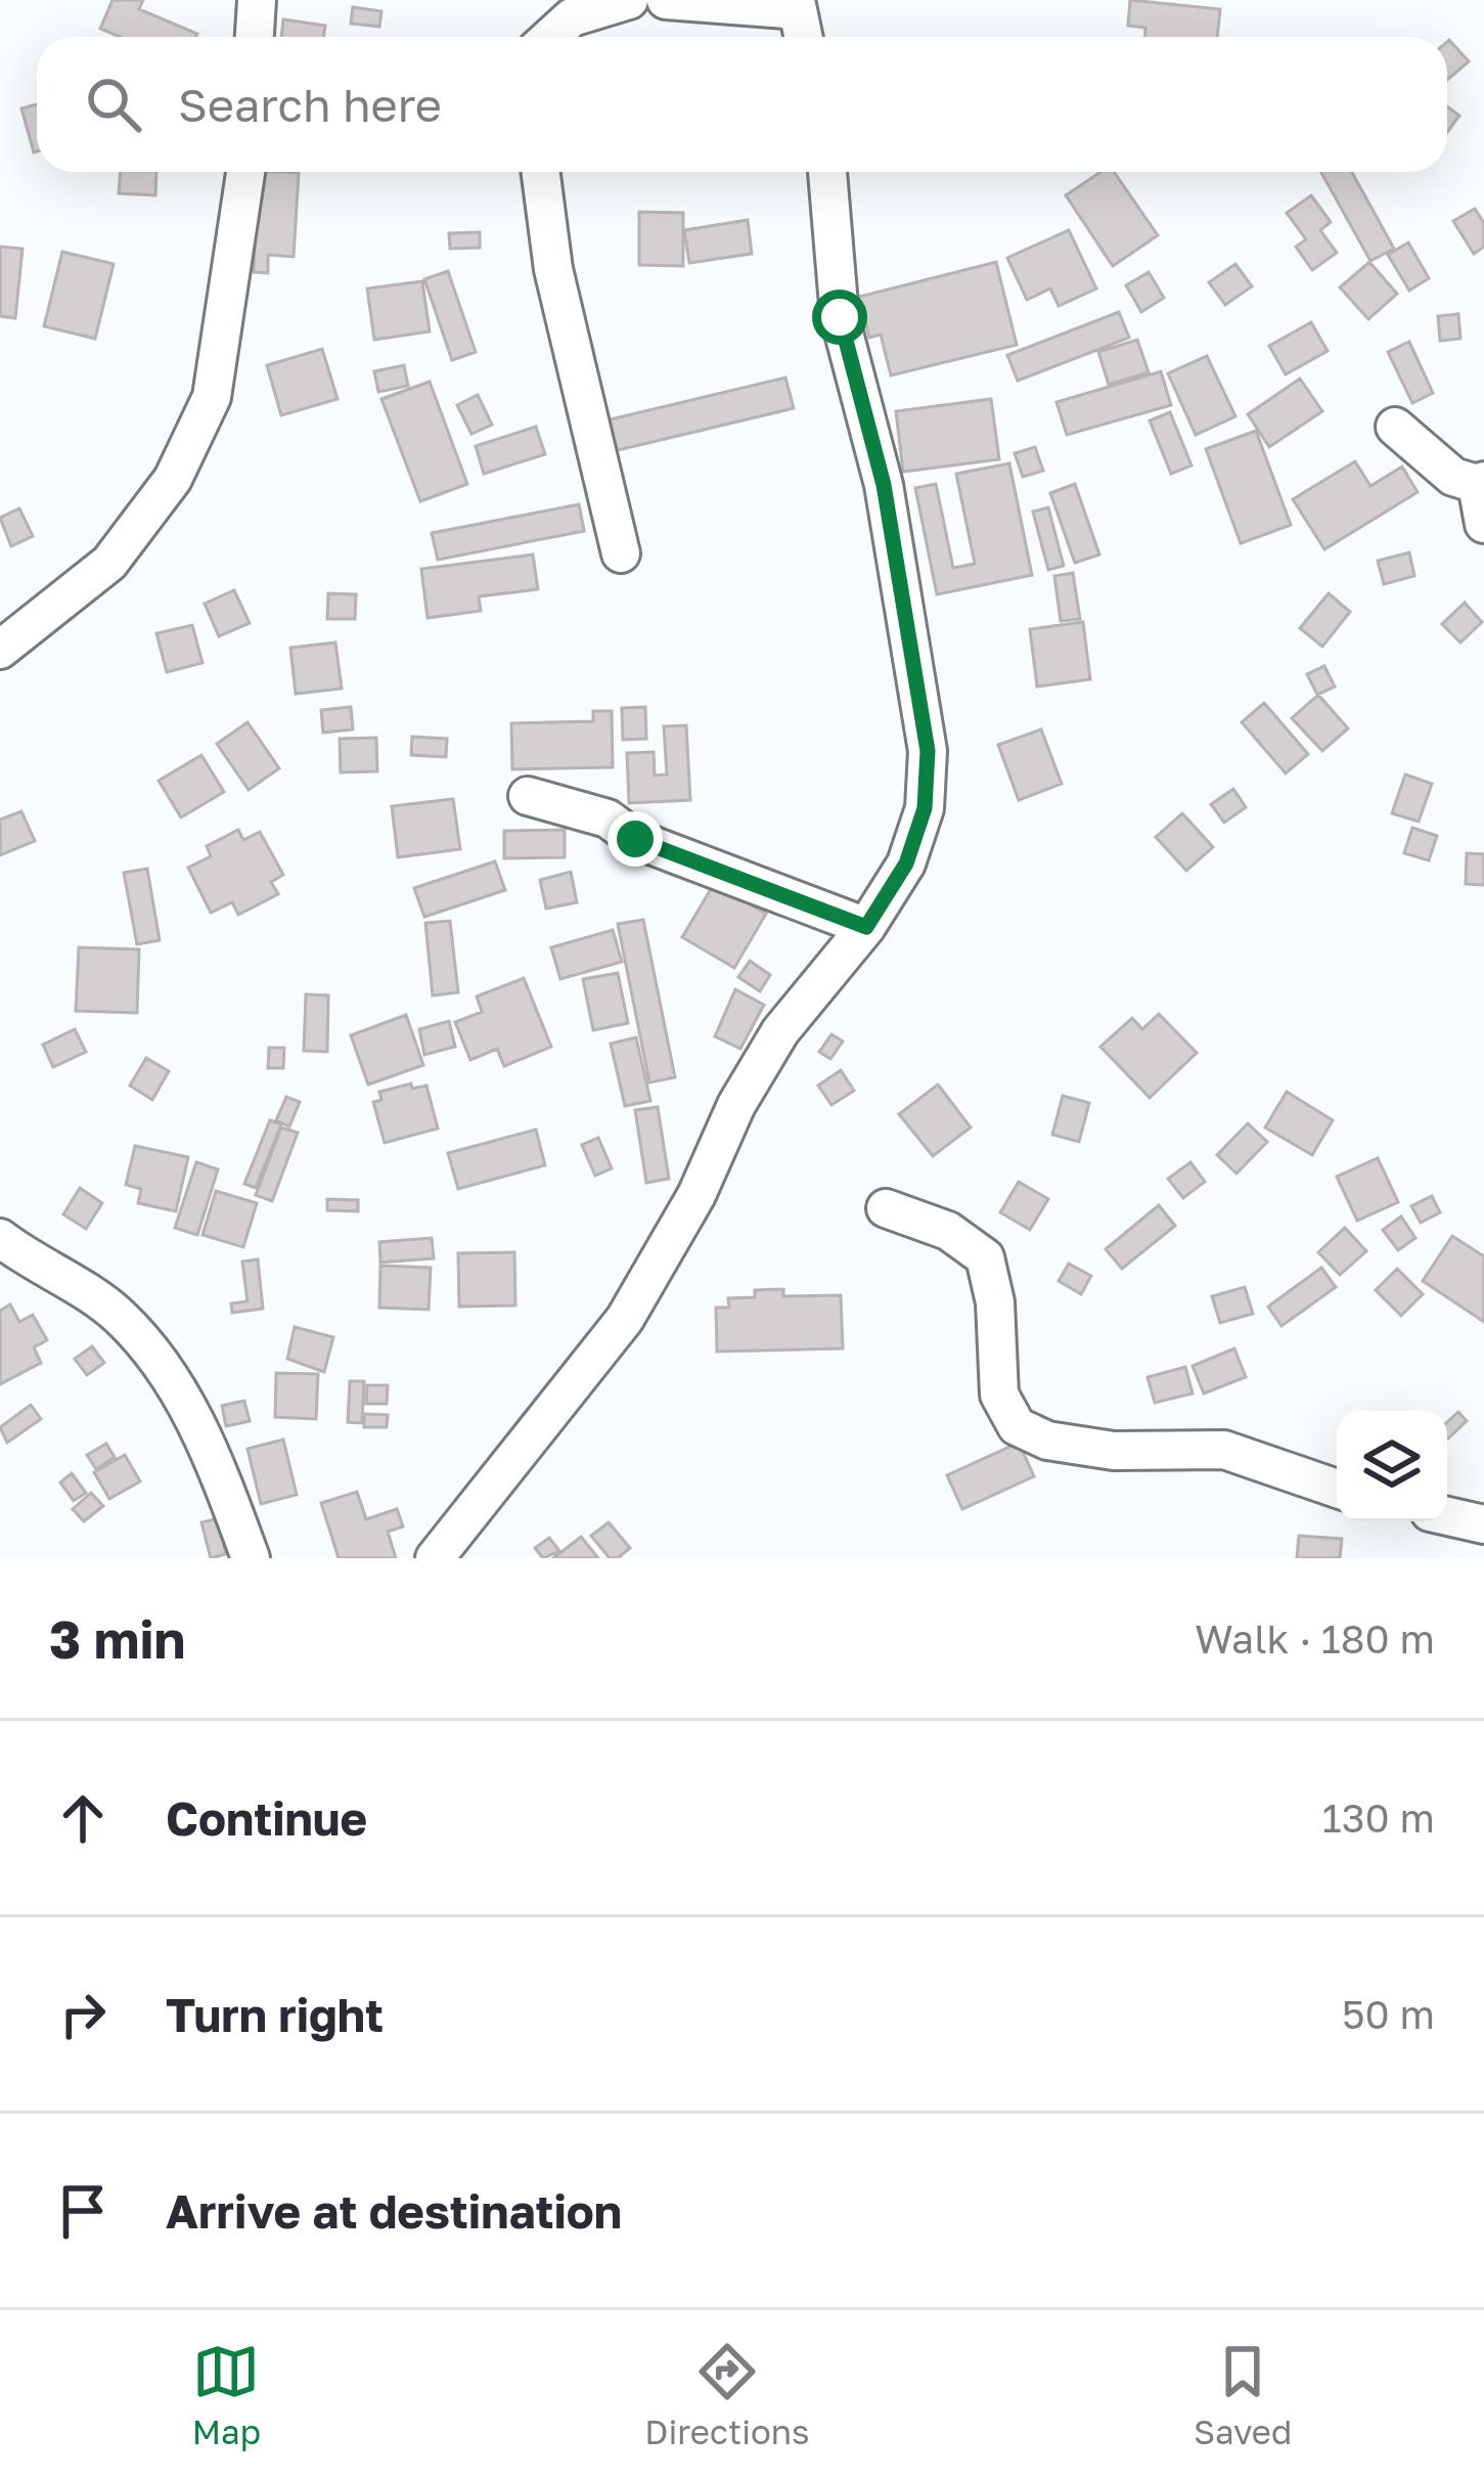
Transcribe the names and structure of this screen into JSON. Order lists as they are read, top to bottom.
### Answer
{
  "page": {
    "search": "Search here",
    "heading": ["3 min", "Walk · 180 m"],
    "list": [
      ["Continue", "130 m"],
      ["Turn right", "50 m"],
      "Arrive at destination"
    ],
    "nav": ["Map", "Directions", "Saved"]
  }
}
